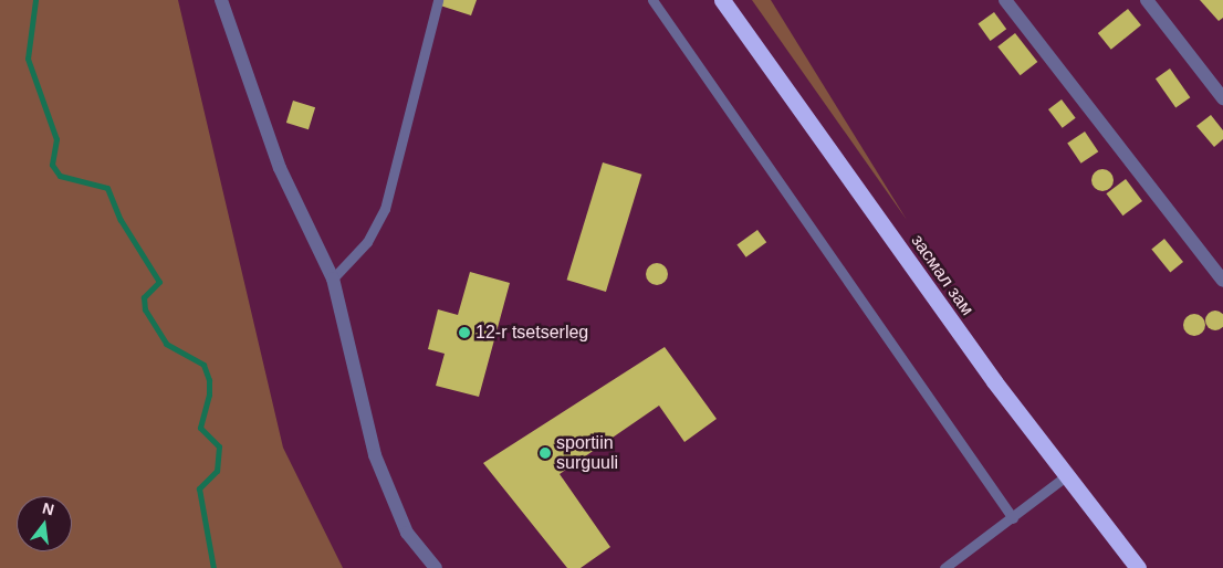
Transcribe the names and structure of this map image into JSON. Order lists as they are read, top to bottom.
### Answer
{
  "streets": {
    "highway": ["засмал зам"]
  },
  "places": ["12-r tsetserleg", "sportiin surguuli"],
  "north": "top"
}
